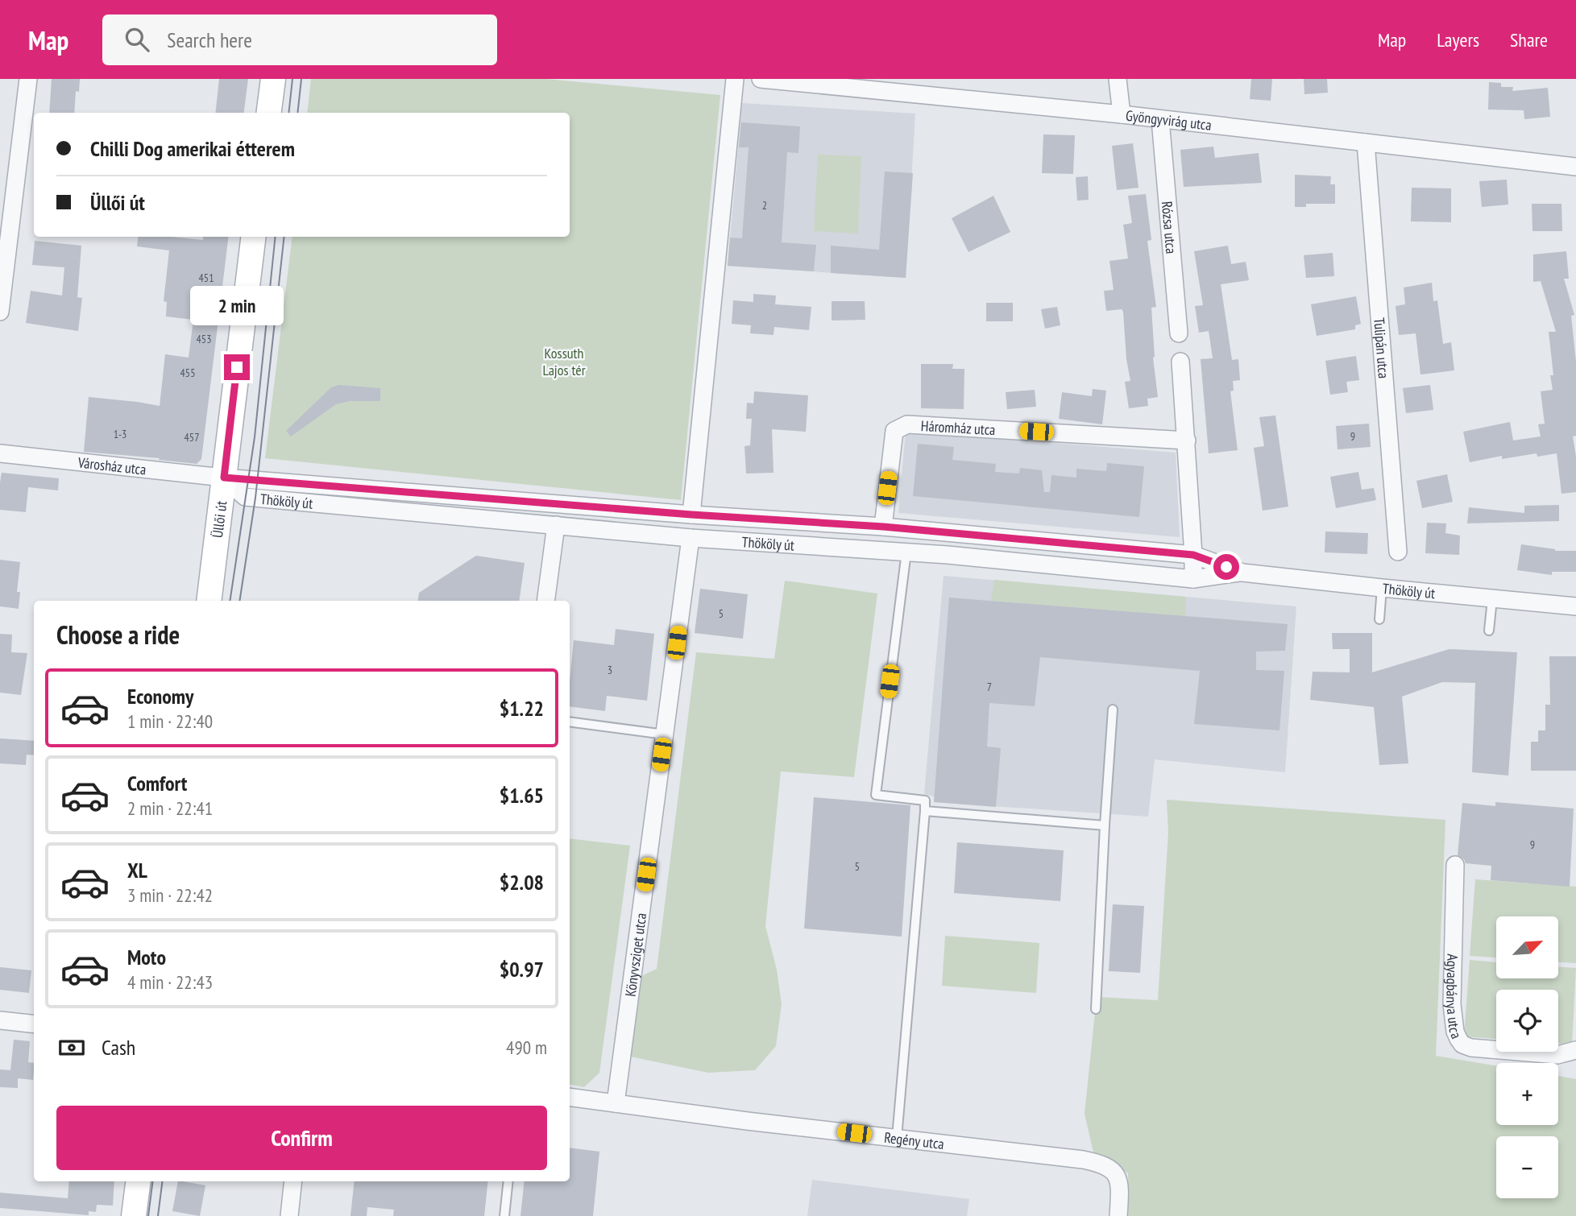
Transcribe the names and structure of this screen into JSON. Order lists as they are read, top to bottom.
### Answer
{
  "streets": {
    "main road": ["Üllői út"],
    "street": [
      "Gyöngyvirág utca",
      "Rózsa utca",
      "Tulipán utca",
      "Háromház utca",
      "Városház utca",
      "Thököly út",
      "Könyvsziget utca",
      "Agyagbánya utca",
      "Regény utca"
    ]
  },
  "crossings": [
    ["Gyöngyvirág utca", "Rózsa utca"],
    ["Gyöngyvirág utca", "Tulipán utca"],
    ["Háromház utca", "Thököly út"],
    ["Városház utca", "Thököly út"],
    ["Városház utca", "Üllői út"],
    ["Thököly út", "Üllői út"],
    ["Thököly út", "Könyvsziget utca"],
    ["Könyvsziget utca", "Regény utca"]
  ],
  "parks": ["Kossuth Lajos tér"],
  "house_numbers": [
    "2",
    "451",
    "453",
    "455",
    "1-3",
    "9",
    "457",
    "5",
    "3",
    "7",
    "9",
    "5"
  ],
  "north": "top right",
  "page": {
    "header": "Map",
    "search": "Search here",
    "nav": ["Map", "Layers", "Share"],
    "banner": ["Chilli Dog amerikai étterem", "Üllői út"],
    "bubble": "2 min",
    "heading": "Choose a ride",
    "list": [
      {
        "name": "Economy",
        "note": "1 min · 22:40",
        "value": "$1.22"
      },
      {
        "name": "Comfort",
        "note": "2 min · 22:41",
        "value": "$1.65"
      },
      {
        "name": "XL",
        "note": "3 min · 22:42",
        "value": "$2.08"
      },
      {
        "name": "Moto",
        "note": "4 min · 22:43",
        "value": "$0.97"
      }
    ],
    "map_buttons": ["+", "−"],
    "pay": ["Cash", "490 m"],
    "buttons": "Confirm"
  }
}
